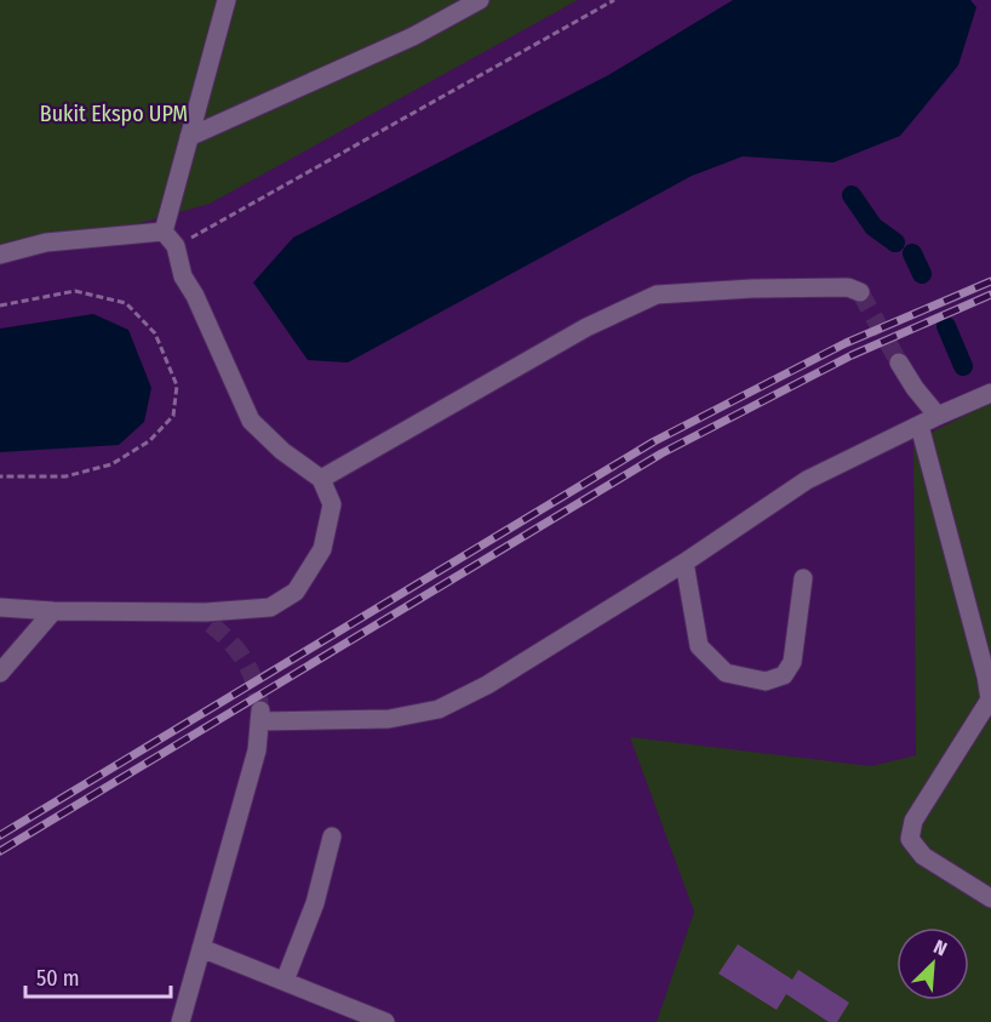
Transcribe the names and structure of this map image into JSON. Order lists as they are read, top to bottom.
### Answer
{
  "parks": ["Bukit Ekspo UPM"],
  "scale_bar": "50 m",
  "north": "top right"
}
